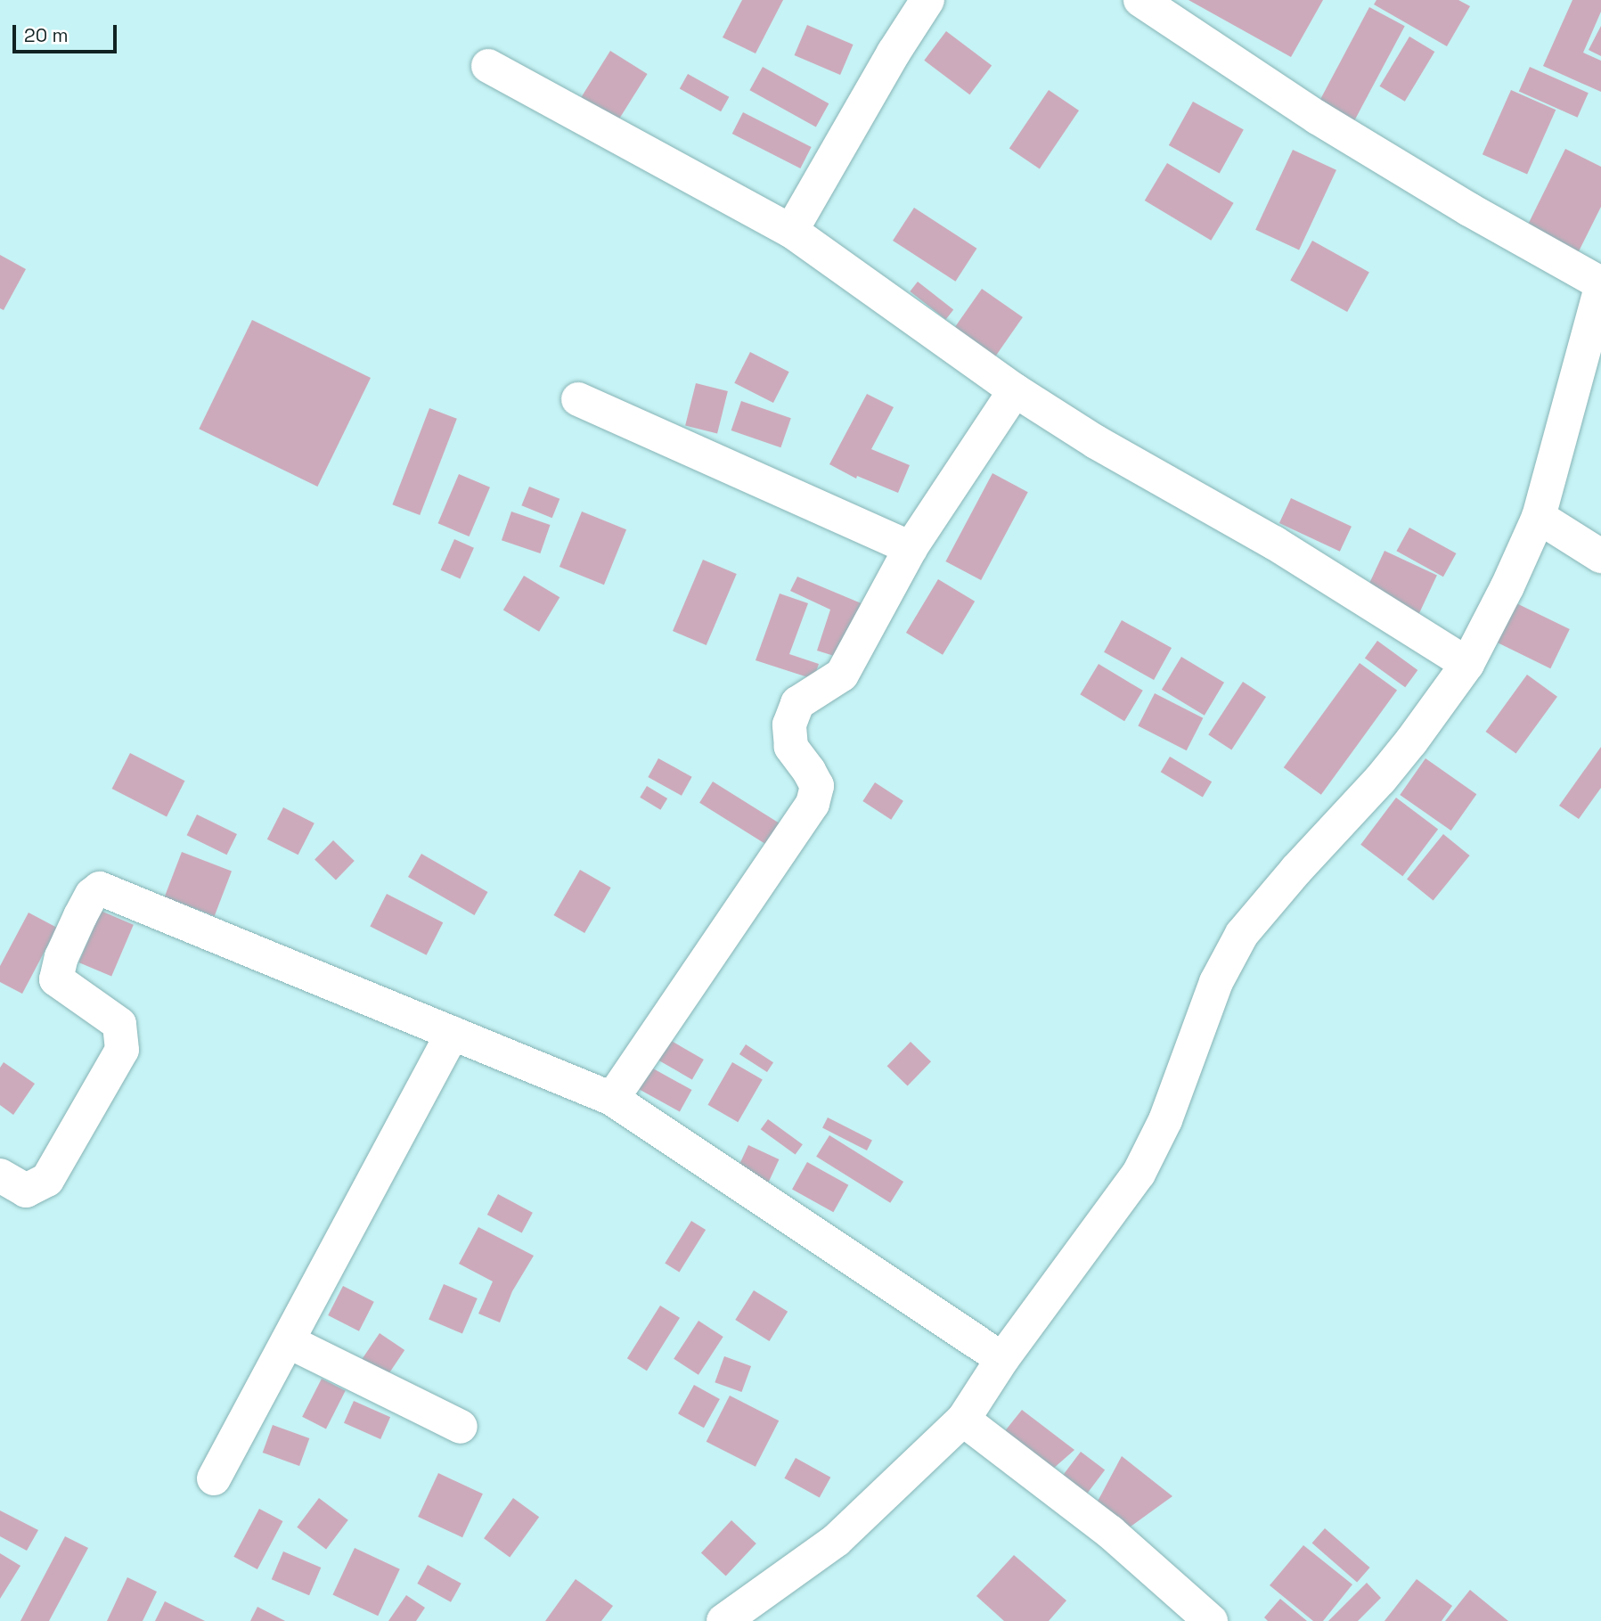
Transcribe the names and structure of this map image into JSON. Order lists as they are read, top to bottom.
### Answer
{
  "scale_bar": "20 m"
}
